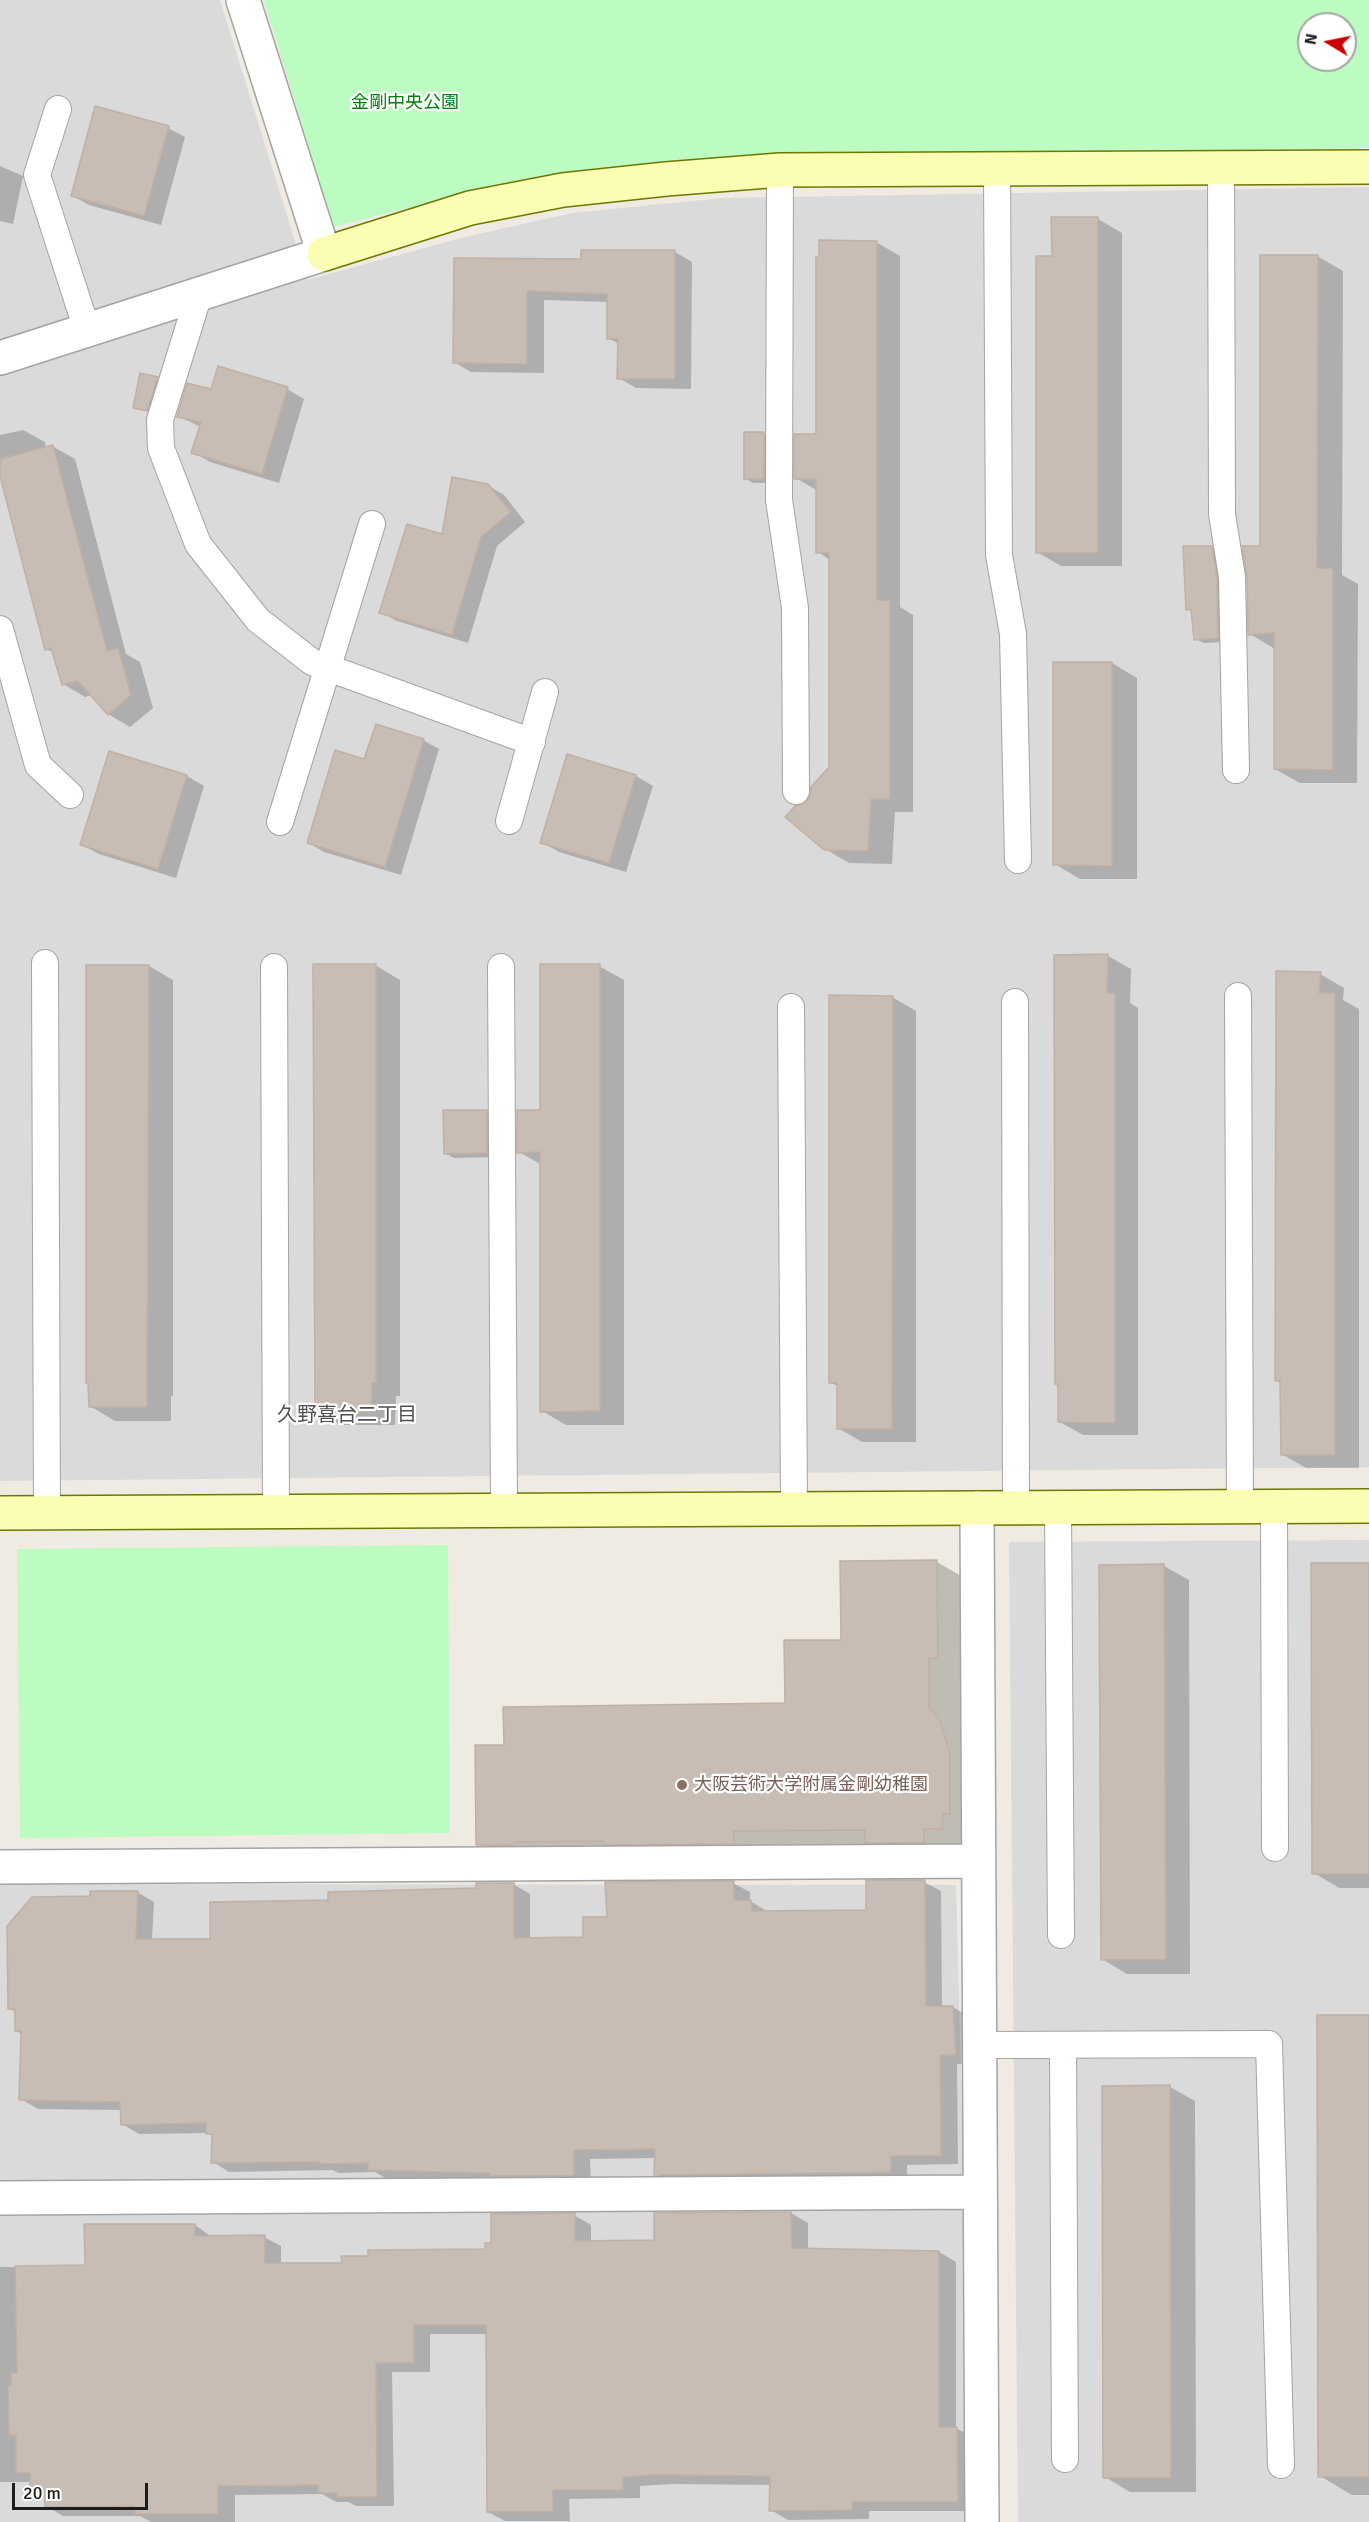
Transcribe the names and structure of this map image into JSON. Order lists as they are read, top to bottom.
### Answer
{
  "districts": ["久野喜台二丁目"],
  "parks": ["金剛中央公園"],
  "places": ["大阪芸術大学附属金剛幼稚園"],
  "scale_bar": "20 m",
  "north": "left"
}
